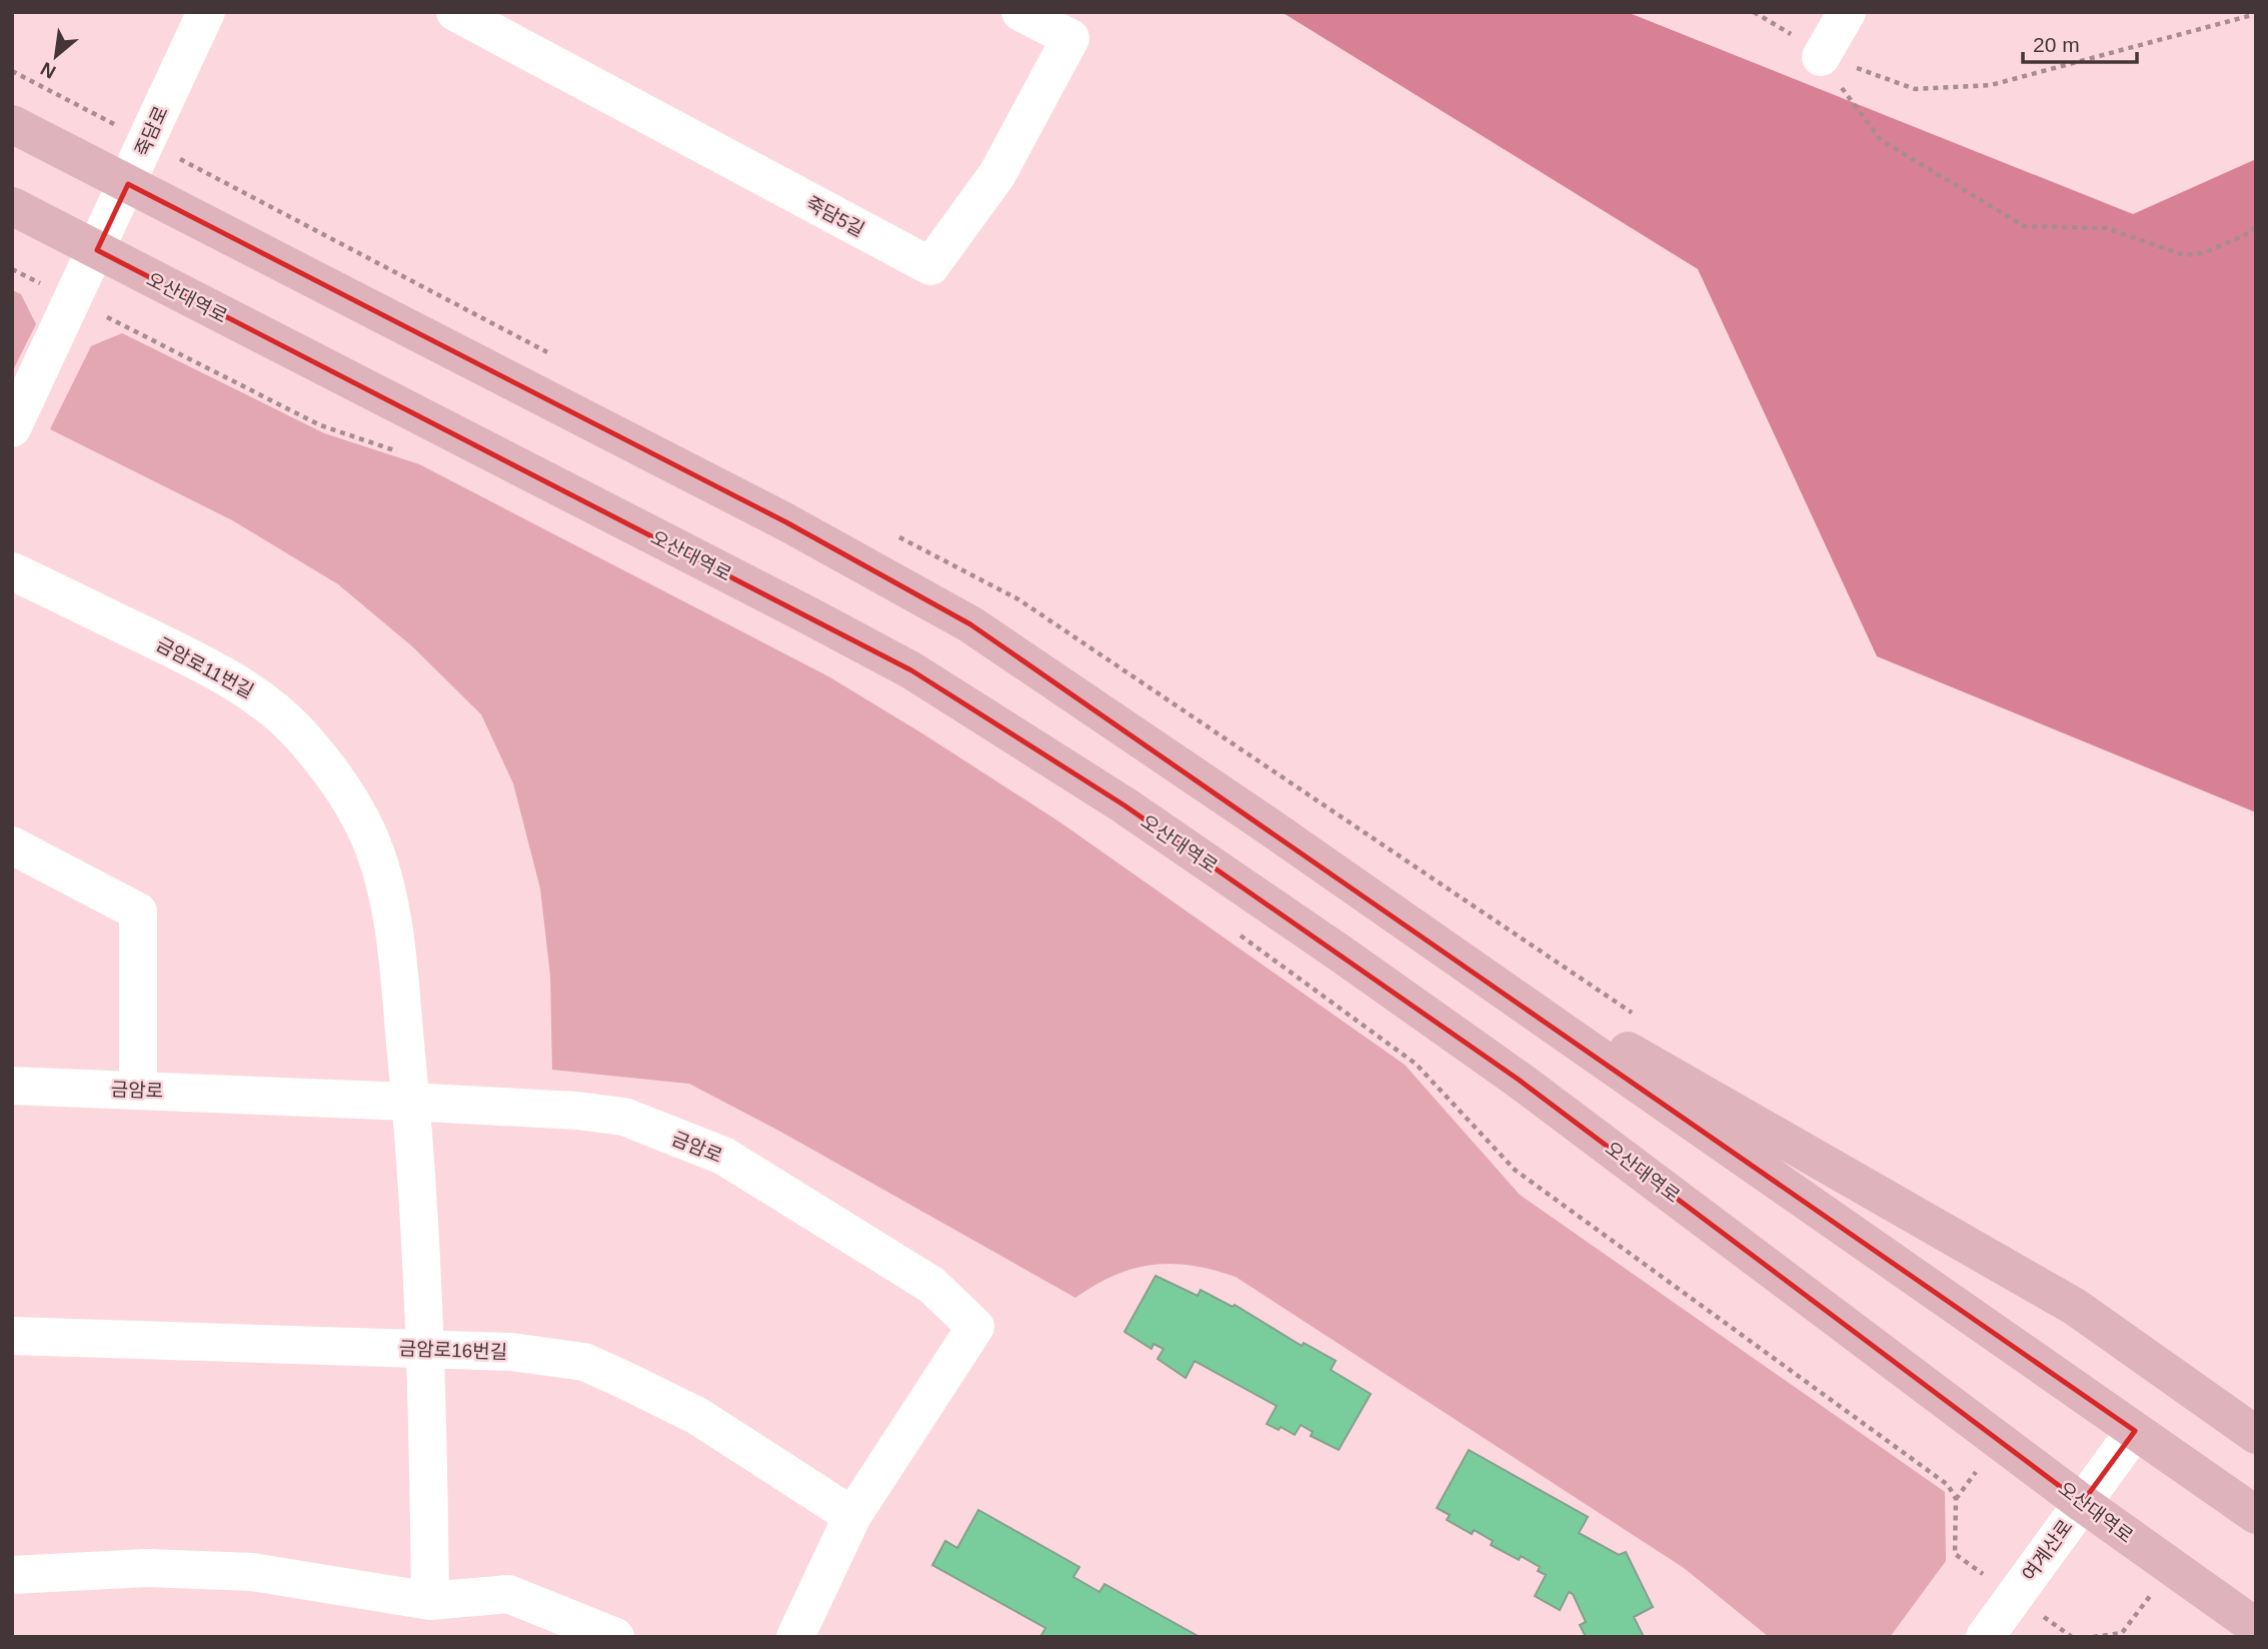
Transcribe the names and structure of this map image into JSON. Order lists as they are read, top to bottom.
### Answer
{
  "streets": {
    "main road": ["오산대역로"],
    "street": [
      "죽담로",
      "죽담5길",
      "금암로11번길",
      "금암로",
      "금암로16번길",
      "여계산로"
    ]
  },
  "crossings": [
    ["죽담로", "오산대역로"],
    ["오산대역로", "여계산로"],
    ["금암로11번길", "금암로"],
    ["금암로11번길", "금암로16번길"],
    ["금암로", "금암로16번길"]
  ],
  "scale_bar": "20 m",
  "north": "bottom left"
}
